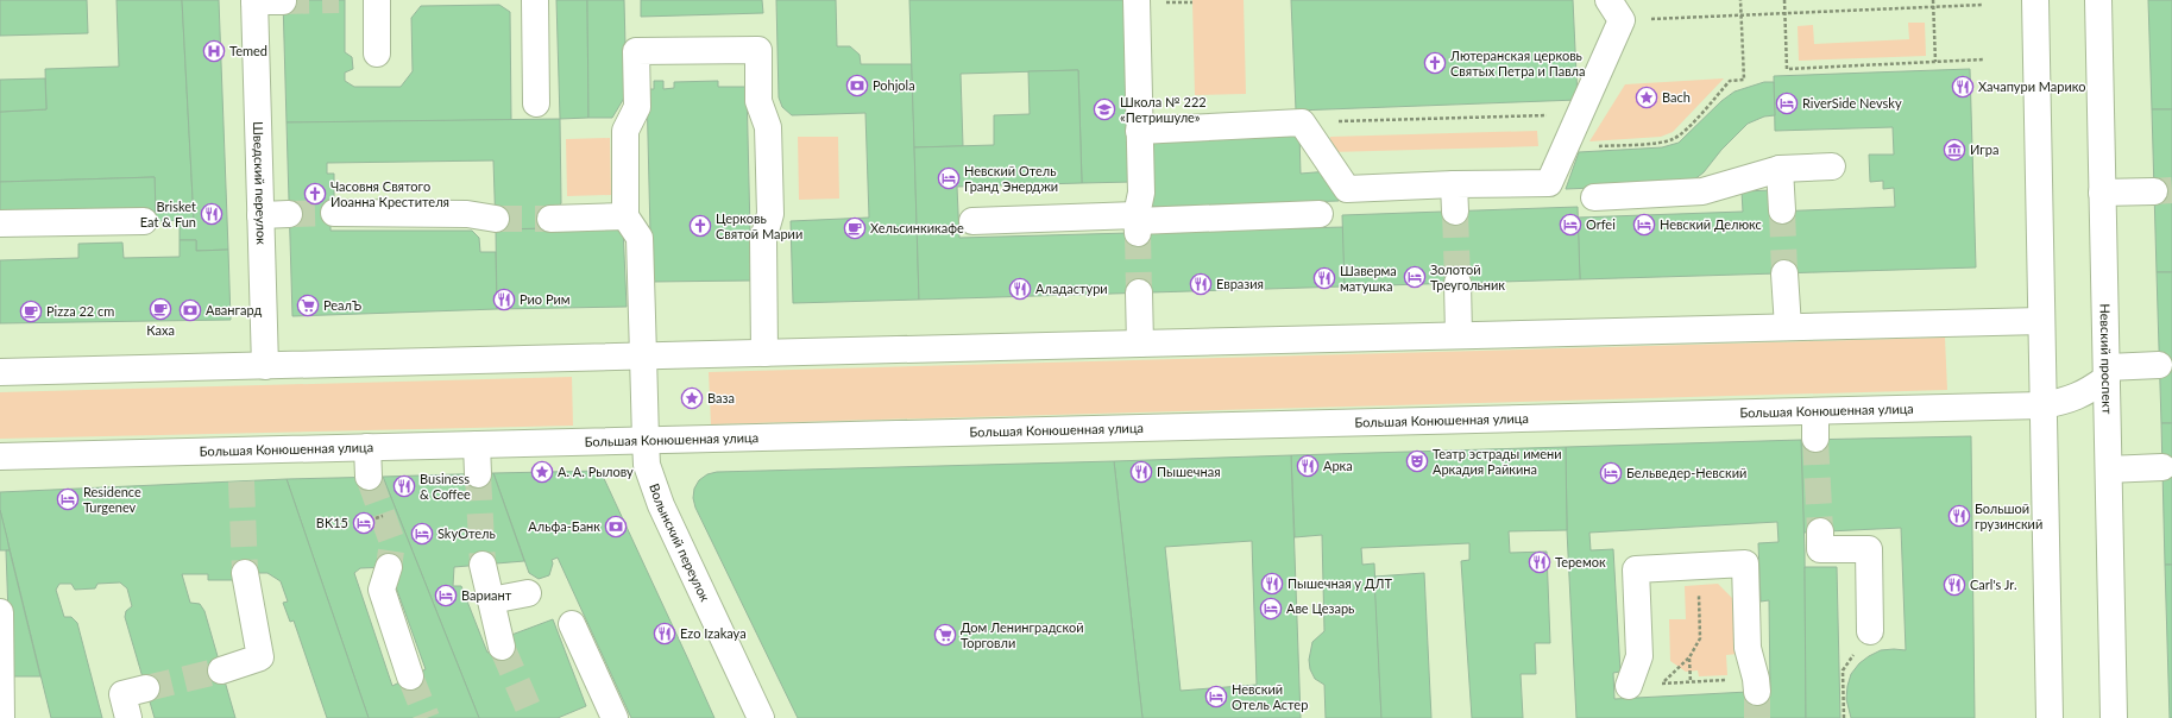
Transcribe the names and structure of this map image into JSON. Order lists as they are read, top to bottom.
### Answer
{
  "streets": {
    "main road": [
      "Шведский переулок",
      "Невский проспект",
      "Большая Конюшенная улица",
      "Волынский переулок"
    ]
  },
  "crossings": [
    ["Невский проспект", "Большая Конюшенная улица"],
    ["Большая Конюшенная улица", "Волынский переулок"]
  ],
  "places": {
    "hospital": ["Temed"],
    "church": ["Лютеранская церковь Святых Петра и Павла", "Часовня Святого Иоанна Крестителя", "Церковь Святой Марии"],
    "bank": ["Pohjola", "Авангард", "Альфа-Банк"],
    "restaurant": [
      "Хачапури Марико",
      "Brisket Eat & Fun",
      "Шаверма матушка",
      "Евразия",
      "Аладастури",
      "Рио Рим",
      "Арка",
      "Пышечная",
      "Business & Coffee",
      "Большой грузинский",
      "Теремок",
      "Пышечная у ДЛТ",
      "Carl's Jr.",
      "Ezo Izakaya"
    ],
    "place": ["Bach", "Ваза", "А. А. Рылову"],
    "hotel": [
      "RiverSide Nevsky",
      "Невский Отель Гранд Энерджи",
      "Orfei",
      "Невский Делюкс",
      "Золотой Треугольник",
      "Бельведер-Невский",
      "Residence Turgenev",
      "BK15",
      "SkyОтель",
      "Вариант",
      "Аве Цезарь",
      "Невский Отель Астер"
    ],
    "school or university": ["Школа № 222 «Петришуле»"],
    "museum": ["Игра"],
    "cafe": ["Хельсинкикафе", "Каха", "Pizza 22 cm"],
    "supermarket": ["РеалЪ", "Дом Ленинградской Торговли"],
    "theatre": ["Театр эстрады имени Аркадия Райкина"]
  }
}
